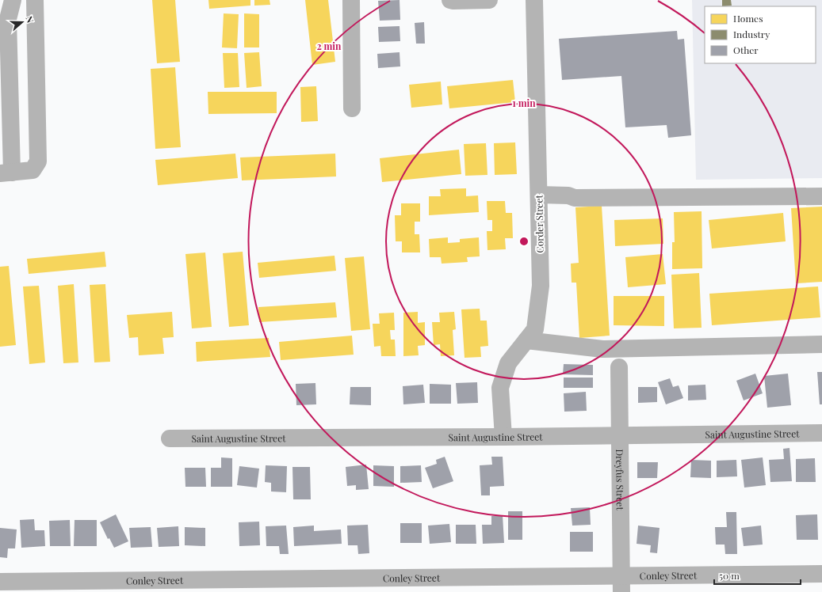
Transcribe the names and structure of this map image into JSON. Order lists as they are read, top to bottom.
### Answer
{
  "streets": {
    "street": [
      "Corder Street",
      "Saint Augustine Street",
      "Dreyfus Street",
      "Conley Street"
    ]
  },
  "crossings": [
    ["Corder Street", "Saint Augustine Street"],
    ["Saint Augustine Street", "Dreyfus Street"],
    ["Dreyfus Street", "Conley Street"]
  ],
  "legend": ["Homes", "Industry", "Other"],
  "scale_bar": "50 m",
  "north": "right",
  "rings": ["2 min", "1 min"]
}
